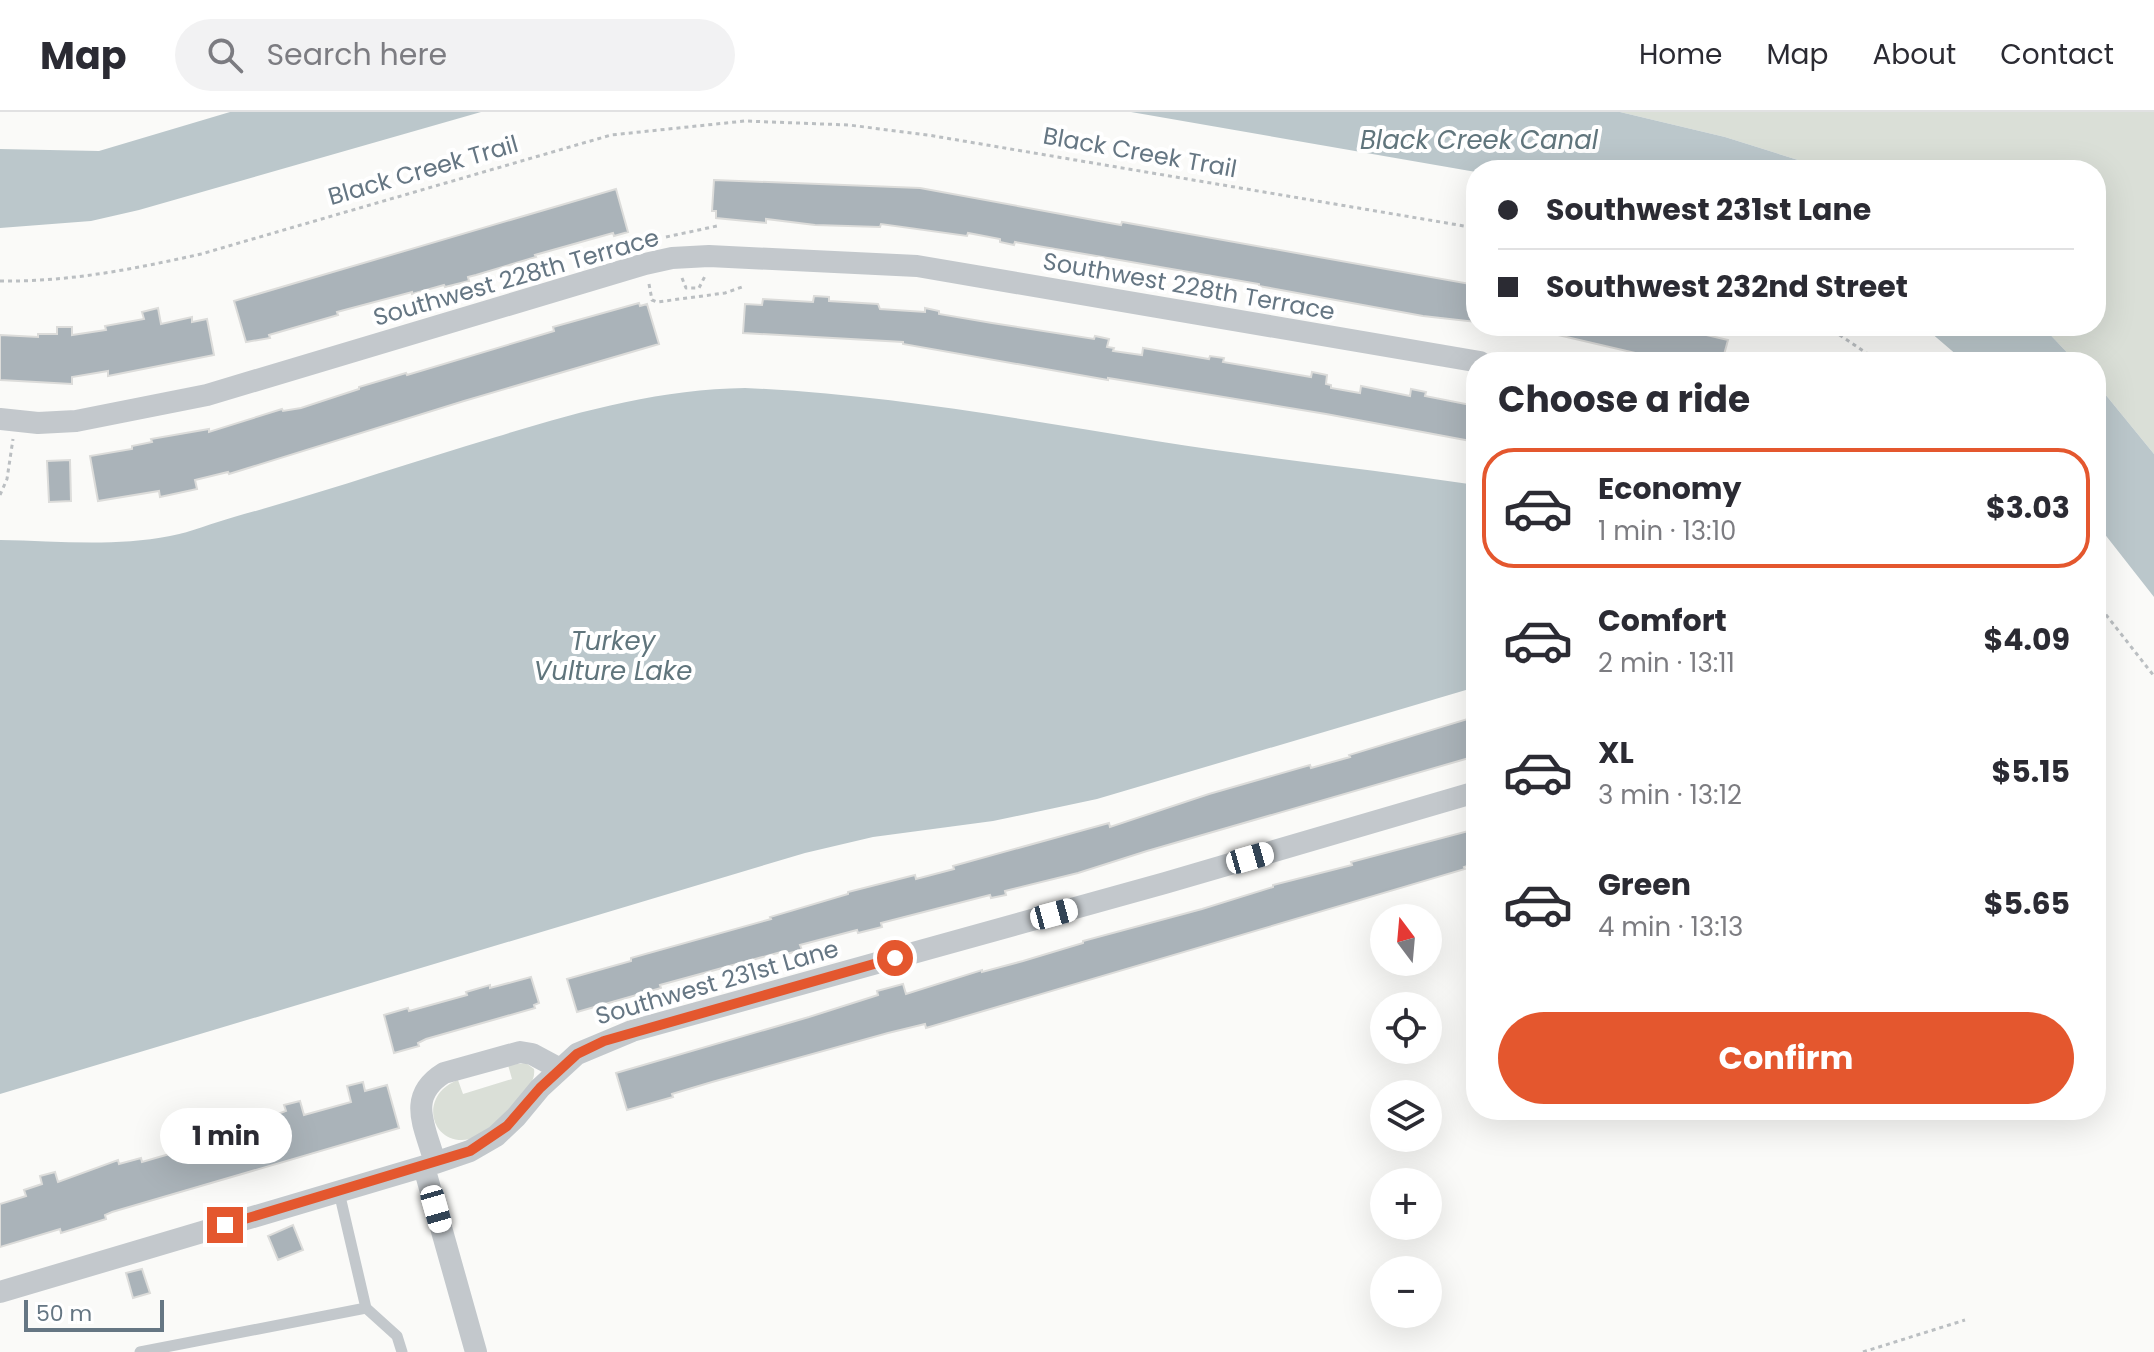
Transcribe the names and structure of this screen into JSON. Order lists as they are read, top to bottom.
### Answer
{
  "streets": {
    "street": ["Southwest 228th Terrace", "Southwest 231st Lane"],
    "path": ["Black Creek Trail"]
  },
  "water": ["Black Creek Canal", "Turkey Vulture Lake"],
  "scale_bar": "50 m",
  "north": "top",
  "page": {
    "header": "Map",
    "search": "Search here",
    "nav": [
      "Home",
      "Map",
      "About",
      "Contact"
    ],
    "banner": ["Southwest 231st Lane", "Southwest 232nd Street"],
    "heading": "Choose a ride",
    "list": [
      {
        "name": "Economy",
        "note": "1 min · 13:10",
        "value": "$3.03"
      },
      {
        "name": "Comfort",
        "note": "2 min · 13:11",
        "value": "$4.09"
      },
      {
        "name": "XL",
        "note": "3 min · 13:12",
        "value": "$5.15"
      },
      {
        "name": "Green",
        "note": "4 min · 13:13",
        "value": "$5.65"
      }
    ],
    "map_buttons": ["+", "−"],
    "buttons": "Confirm",
    "bubble": "1 min",
    "scale": "50 m"
  }
}
